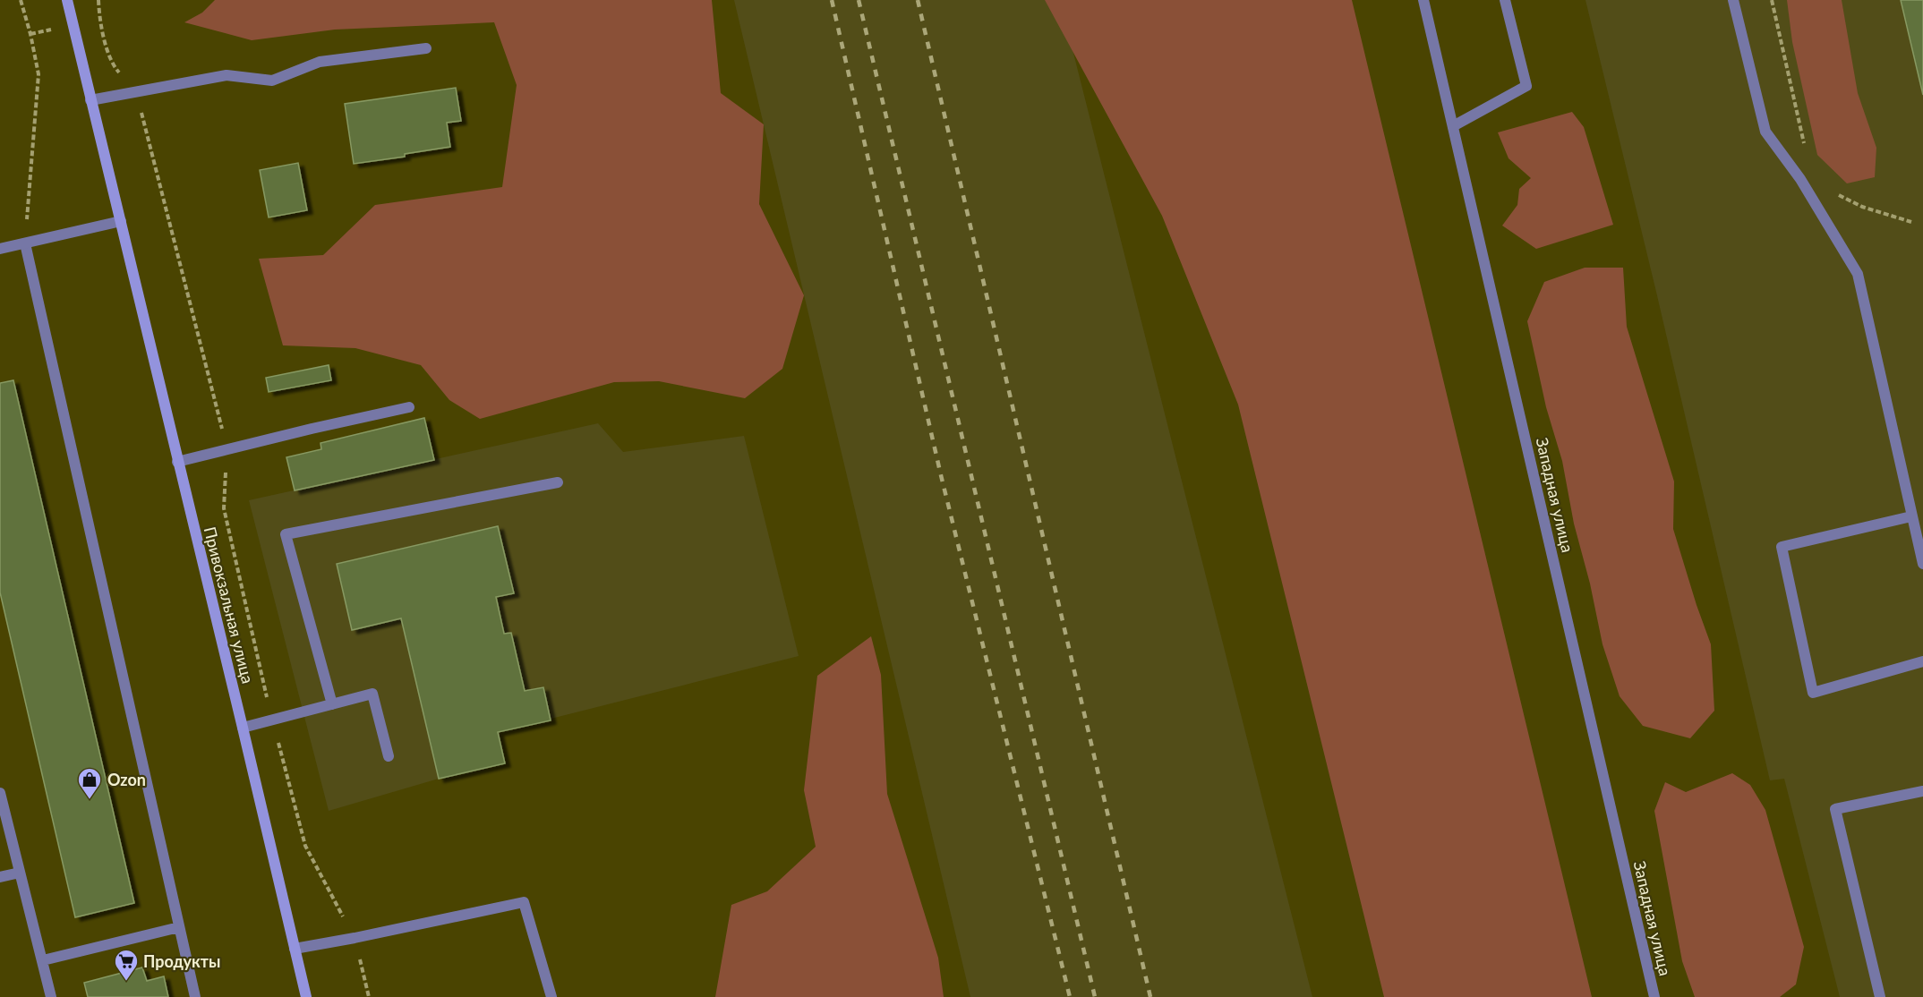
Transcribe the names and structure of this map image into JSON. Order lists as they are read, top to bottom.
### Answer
{
  "streets": {
    "main road": ["Привокзальная улица"],
    "street": ["Западная улица"]
  },
  "places": {
    "shop": ["Ozon"],
    "supermarket": ["Продукты"]
  }
}
